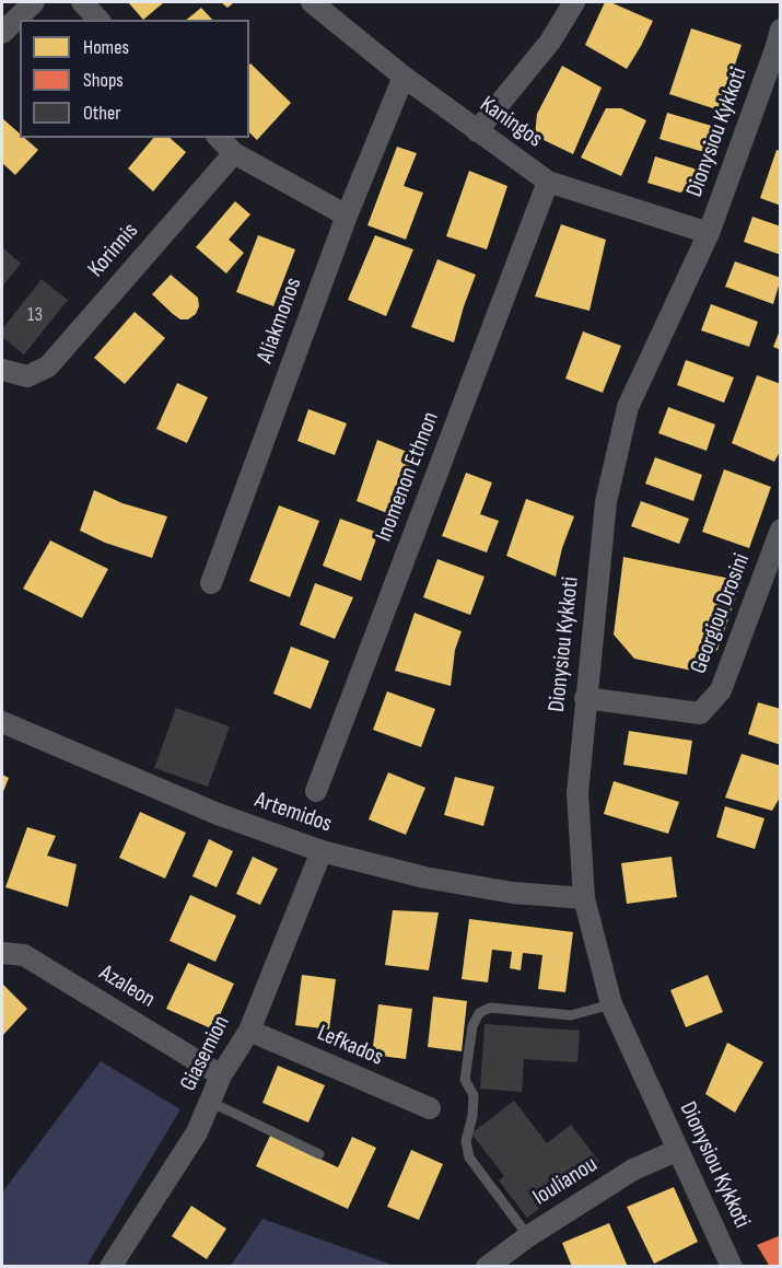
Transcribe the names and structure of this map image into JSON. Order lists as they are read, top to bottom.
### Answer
{
  "streets": {
    "street": [
      "Kaningos",
      "Dionysiou Kykkoti",
      "Korinnis",
      "Aliakmonos",
      "Inomenon Ethnon",
      "Georgiou Drosini",
      "Artemidos",
      "Azaleon",
      "Lefkados",
      "Giasemion",
      "Ioulianou"
    ]
  },
  "crossings": [
    ["Kaningos", "Dionysiou Kykkoti"],
    ["Kaningos", "Aliakmonos"],
    ["Kaningos", "Inomenon Ethnon"],
    ["Dionysiou Kykkoti", "Georgiou Drosini"],
    ["Dionysiou Kykkoti", "Artemidos"],
    ["Dionysiou Kykkoti", "Ioulianou"],
    ["Artemidos", "Giasemion"],
    ["Azaleon", "Giasemion"],
    ["Lefkados", "Giasemion"]
  ],
  "house_numbers": ["13"],
  "legend": ["Homes", "Shops", "Other"]
}
